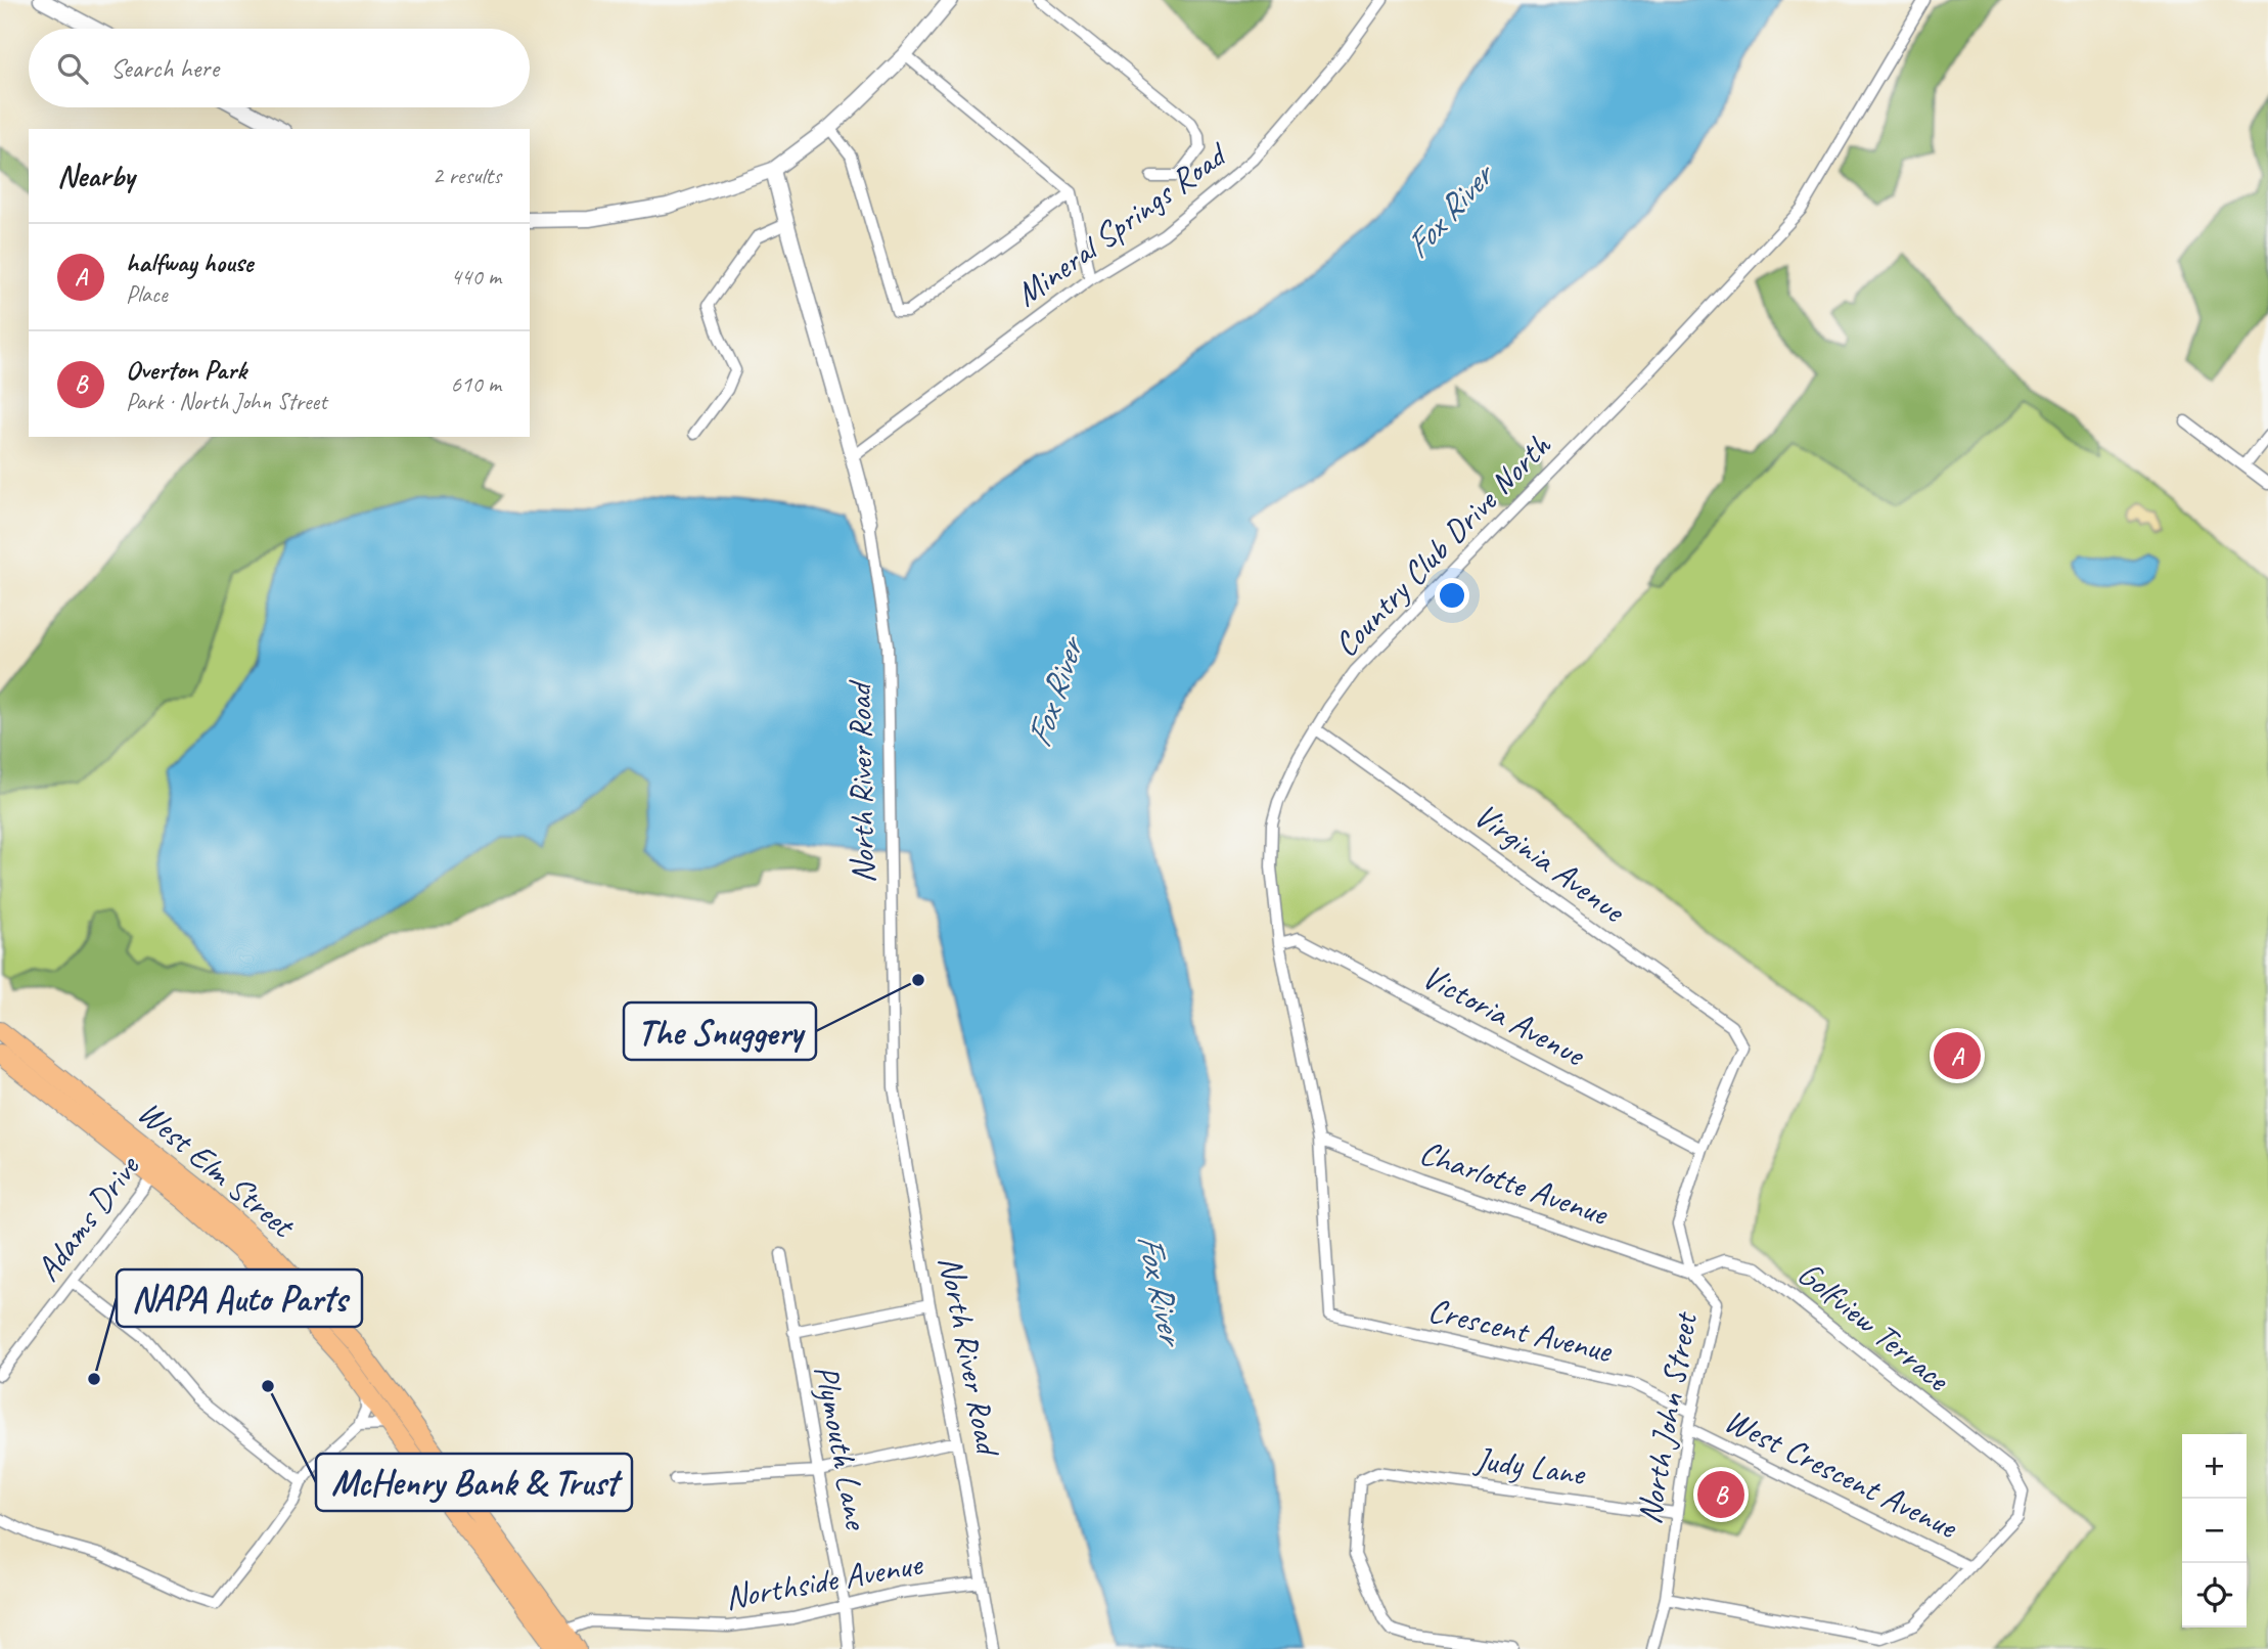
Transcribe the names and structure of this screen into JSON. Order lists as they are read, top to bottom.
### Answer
{
  "streets": {
    "main road": ["West Elm Street"],
    "street": [
      "Mineral Springs Road",
      "Country Club Drive North",
      "North River Road",
      "Virginia Avenue",
      "Victoria Avenue",
      "Charlotte Avenue",
      "Adams Drive",
      "Golfview Terrace",
      "Crescent Avenue",
      "North John Street",
      "Plymouth Lane",
      "Judy Lane",
      "West Crescent Avenue",
      "Northside Avenue"
    ]
  },
  "crossings": [
    ["Mineral Springs Road", "North River Road"],
    ["Country Club Drive North", "Virginia Avenue"],
    ["Country Club Drive North", "Victoria Avenue"],
    ["Country Club Drive North", "Charlotte Avenue"],
    ["Country Club Drive North", "Crescent Avenue"],
    ["North River Road", "Northside Avenue"],
    ["Virginia Avenue", "North John Street"],
    ["Victoria Avenue", "North John Street"],
    ["West Elm Street", "Adams Drive"],
    ["West Elm Street", "Northside Avenue"],
    ["Charlotte Avenue", "Golfview Terrace"],
    ["Charlotte Avenue", "North John Street"],
    ["Golfview Terrace", "North John Street"],
    ["Golfview Terrace", "West Crescent Avenue"],
    ["Crescent Avenue", "North John Street"],
    ["North John Street", "Judy Lane"],
    ["North John Street", "West Crescent Avenue"],
    ["Plymouth Lane", "Northside Avenue"]
  ],
  "water": ["Fox River"],
  "places": ["The Snuggery", "NAPA Auto Parts", "McHenry Bank & Trust"],
  "page": {
    "search": "Search here",
    "heading": ["Nearby", "2 results"],
    "list": [
      {
        "mark": "A",
        "name": "halfway house",
        "note": "Place",
        "value": "440 m"
      },
      {
        "mark": "B",
        "name": "Overton Park",
        "note": "Park · North John Street",
        "value": "610 m"
      }
    ],
    "pins": ["A", "B"],
    "map_buttons": ["+", "−"]
  }
}
